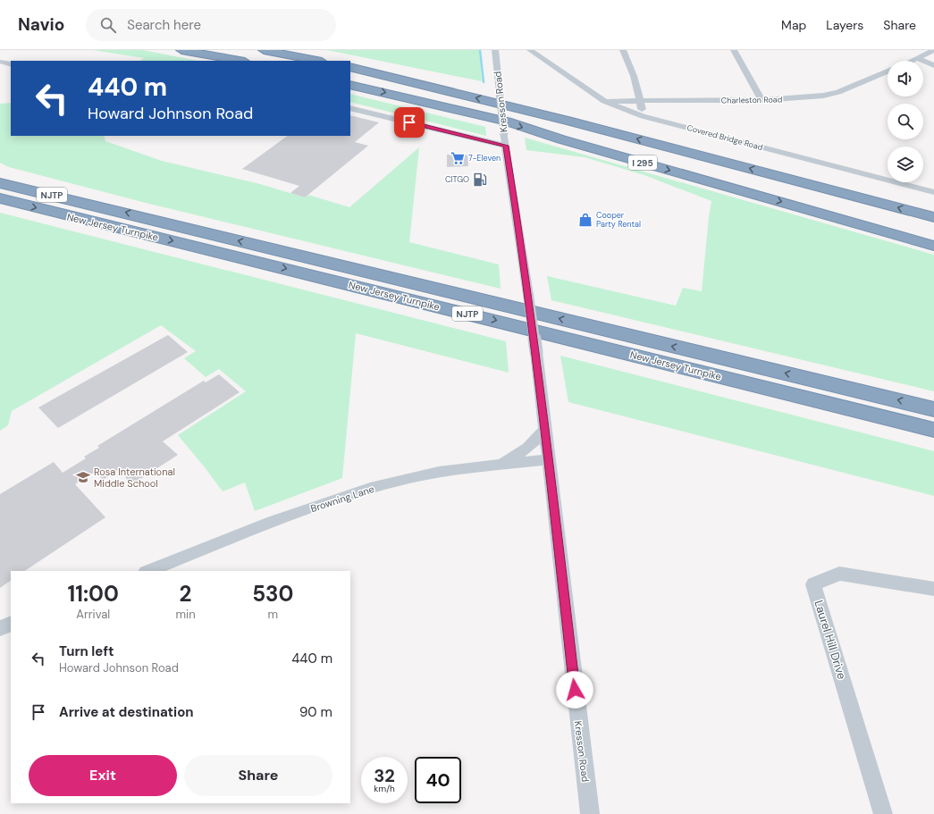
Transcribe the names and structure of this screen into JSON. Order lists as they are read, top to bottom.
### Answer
{
  "streets": {
    "highway": ["I 295", "NJTP", "New Jersey Turnpike"],
    "street": [
      "Charleston Road",
      "Kresson Road",
      "Covered Bridge Road",
      "Browning Lane",
      "Laurel Hill Drive"
    ]
  },
  "crossings": [
    ["Charleston Road", "Covered Bridge Road"],
    ["Kresson Road", "Browning Lane"]
  ],
  "places": {
    "supermarket": ["7-Eleven"],
    "fuel station": ["CITGO"],
    "shop": ["Cooper Party Rental"],
    "school or university": ["Rosa International Middle School"]
  },
  "page": {
    "header": "Navio",
    "search": "Search here",
    "nav": ["Map", "Layers", "Share"],
    "turn": ["440 m", "Howard Johnson Road"],
    "eta": [
      "11:00",
      "Arrival",
      "2",
      "min",
      "530",
      "m"
    ],
    "list": [
      {
        "name": "Turn left",
        "note": "Howard Johnson Road",
        "value": "440 m"
      },
      {
        "name": "Arrive at destination",
        "value": "90 m"
      }
    ],
    "buttons": ["Exit", "Share"],
    "speed": "32 km/h",
    "limit": "40"
  }
}
